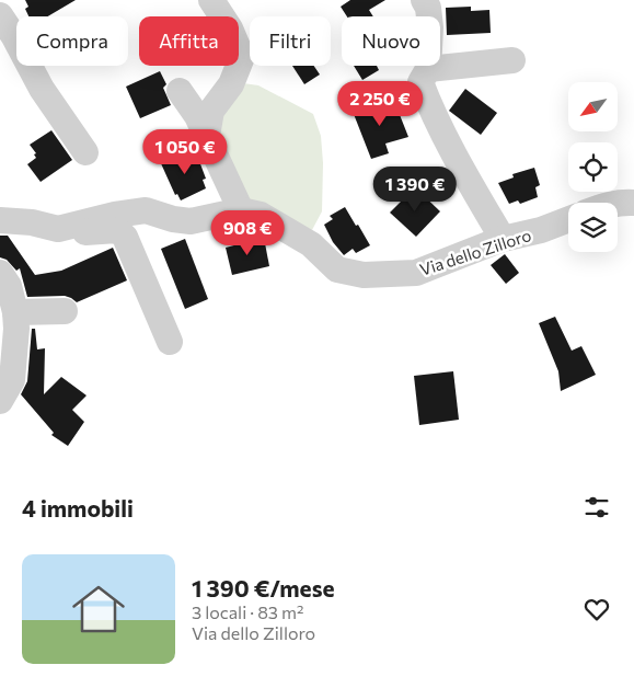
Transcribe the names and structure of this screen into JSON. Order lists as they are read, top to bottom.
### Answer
{
  "streets": {
    "street": ["Via dello Zilloro"]
  },
  "north": "bottom left",
  "page": {
    "chip": [
      "Compra",
      "Affitta",
      "Filtri",
      "Nuovo"
    ],
    "price": [
      "2 250 €",
      "1 050 €",
      "1 390 €",
      "908 €"
    ],
    "heading": "4 immobili",
    "list": [
      {
        "name": "1 390 €/mese",
        "note": "3 locali · 83 m² · Via dello Zilloro"
      }
    ]
  }
}
